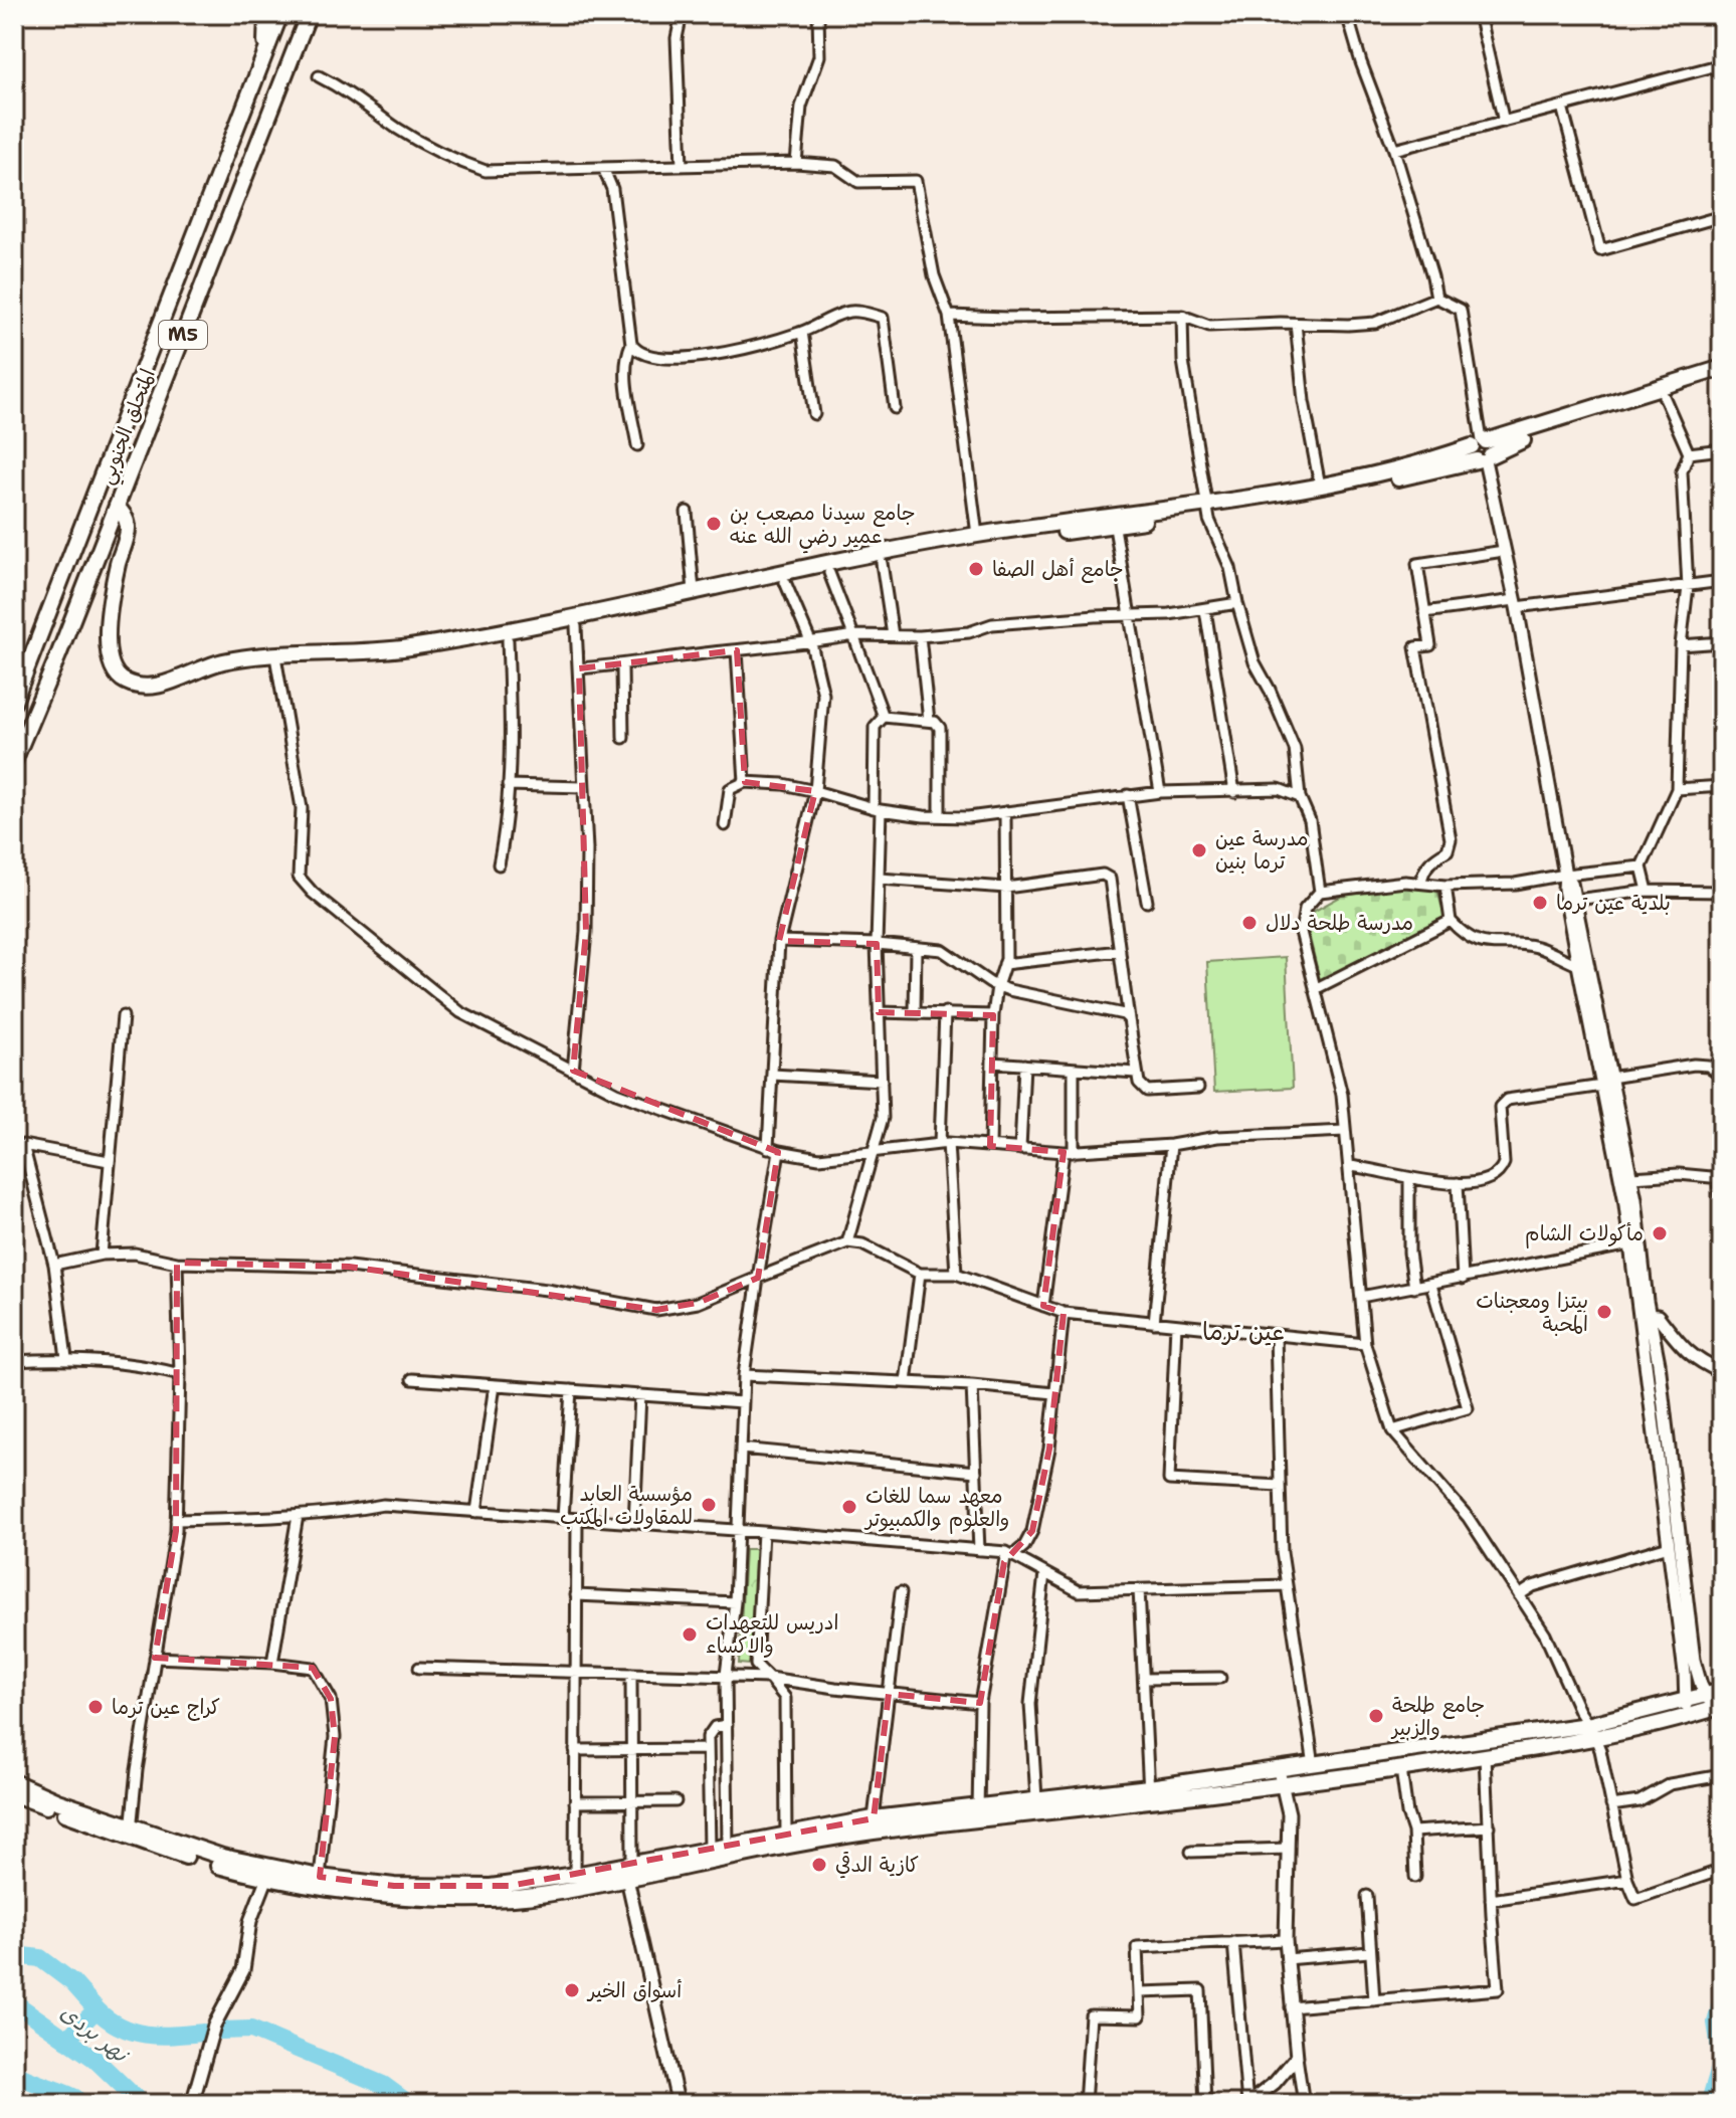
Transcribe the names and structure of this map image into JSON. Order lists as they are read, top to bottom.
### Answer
{
  "streets": {
    "main road": ["M5", "المتحلق الجنوبي"]
  },
  "districts": ["عين ترما"],
  "water": ["نهر بردى"],
  "places": [
    "جامع سيدنا مصعب بن عمير رضي الله عنه",
    "جامع أهل الصفا",
    "مدرسة عين ترما بنين",
    "بلدية عين ترما",
    "مدرسة طلحة دلال",
    "مأكولات الشام",
    "بيتزا ومعجنات المحبة",
    "مؤسسة العابد للمقاولات المكتب",
    "معهد سما للغات والعلوم والكمبيوتر",
    "ادريس للتعهدات والاكساء",
    "كراج عين ترما",
    "جامع طلحة والزبير",
    "كازية الدقي",
    "أسواق الخير"
  ]
}
